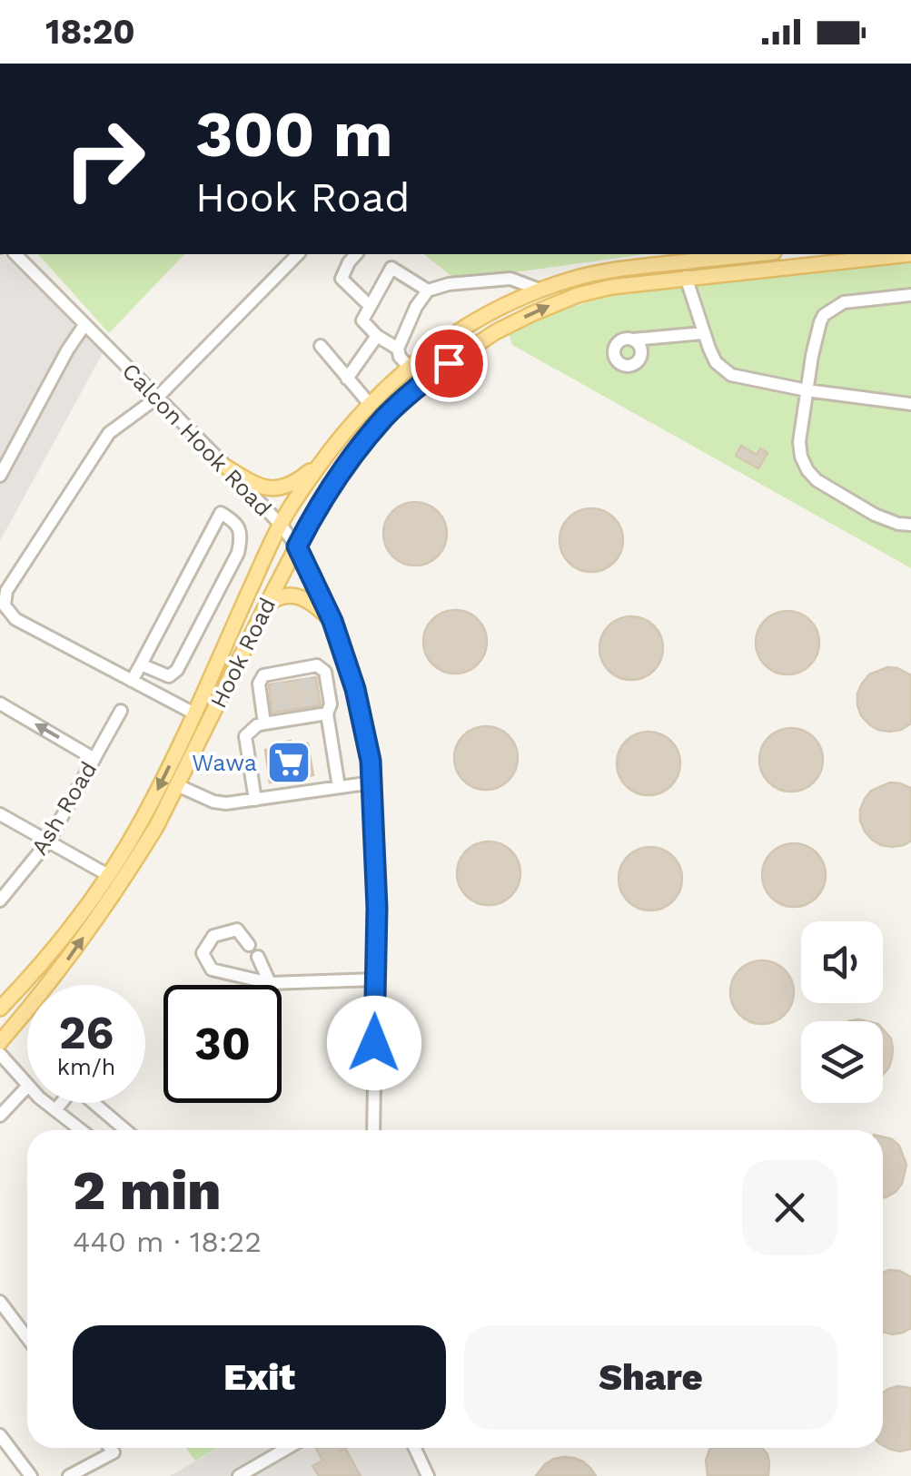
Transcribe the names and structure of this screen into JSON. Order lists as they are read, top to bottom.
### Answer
{
  "streets": {
    "main road": ["Hook Road"],
    "street": ["Calcon Hook Road", "Ash Road"]
  },
  "crossings": [
    ["Calcon Hook Road", "Hook Road"]
  ],
  "places": {
    "supermarket": ["Wawa"]
  },
  "page": {
    "status": "18:20",
    "turn": ["300 m", "Hook Road"],
    "speed": "26 km/h",
    "limit": "30",
    "heading": ["2 min", "440 m · 18:22"],
    "buttons": ["Exit", "Share"]
  }
}
